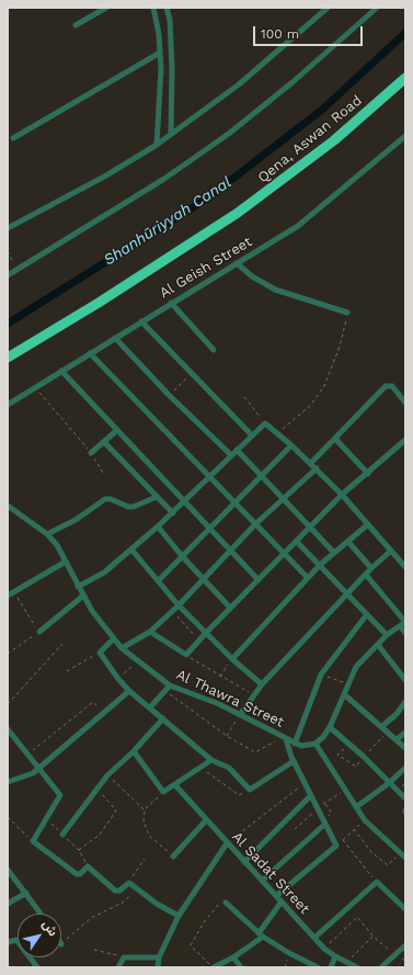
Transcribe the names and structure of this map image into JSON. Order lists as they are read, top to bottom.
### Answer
{
  "streets": {
    "highway": ["Qena, Aswan Road"],
    "street": ["Al Geish Street", "Al Thawra Street", "Al Sadat Street"]
  },
  "water": ["Shanhūriyyah Canal"],
  "scale_bar": "100 m",
  "north": "top right"
}
